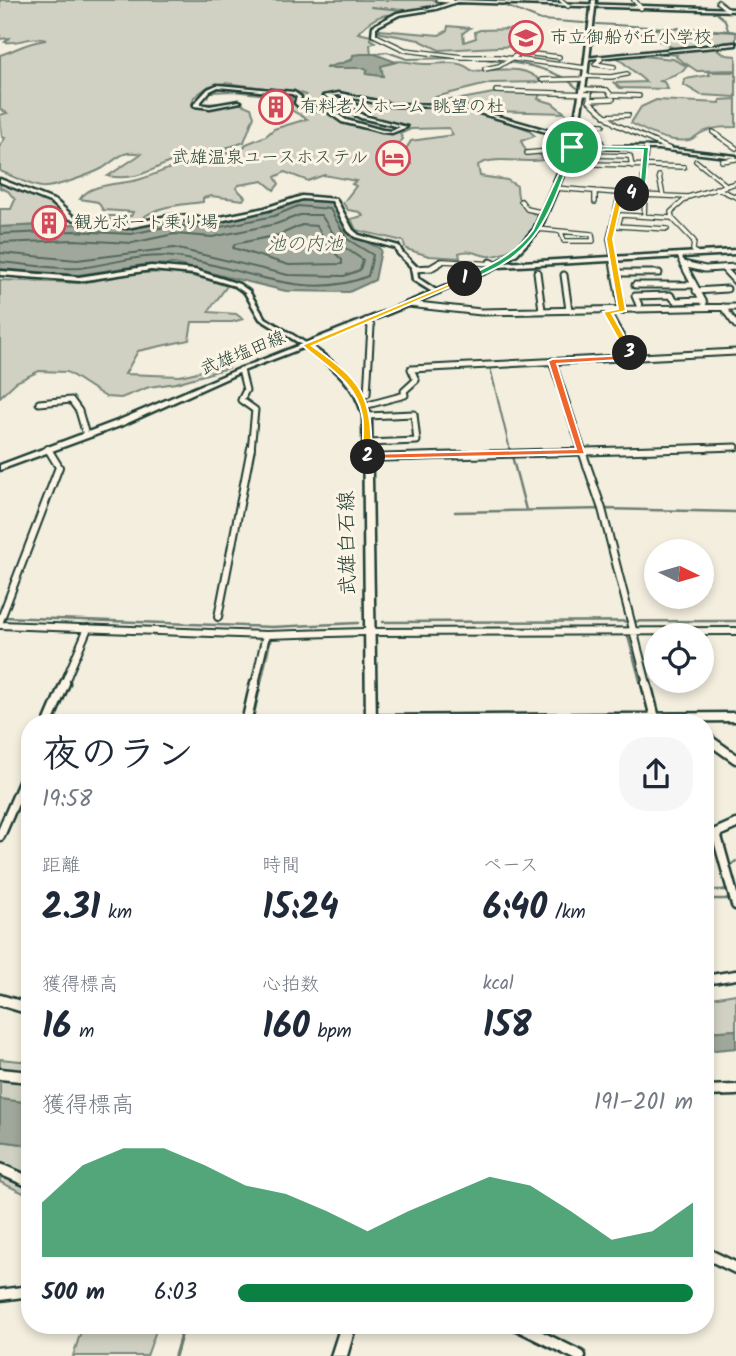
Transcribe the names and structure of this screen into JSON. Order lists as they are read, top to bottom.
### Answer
{
  "streets": {
    "main road": ["武雄塩田線", "武雄白石線"]
  },
  "crossings": [
    ["武雄塩田線", "武雄白石線"]
  ],
  "water": ["池の内池"],
  "places": {
    "school or university": ["市立御船が丘小学校"],
    "building": ["有料老人ホーム 眺望の杜", "観光ボート乗り場"],
    "hotel": ["武雄温泉ユースホステル"]
  },
  "north": "right",
  "page": {
    "pins": [
      "4",
      "1",
      "3",
      "2"
    ],
    "heading": ["夜のラン", "19:58"],
    "stats": [
      ["距離", "2.31 km"],
      ["時間", "15:24"],
      ["ペース", "6:40 /km"],
      ["獲得標高", "16 m"],
      ["心拍数", "160 bpm"],
      ["kcal", "158"]
    ],
    "chart": ["獲得標高", "191–201 m"],
    "list": [
      {
        "name": "500 m",
        "note": "6:03"
      }
    ]
  }
}
